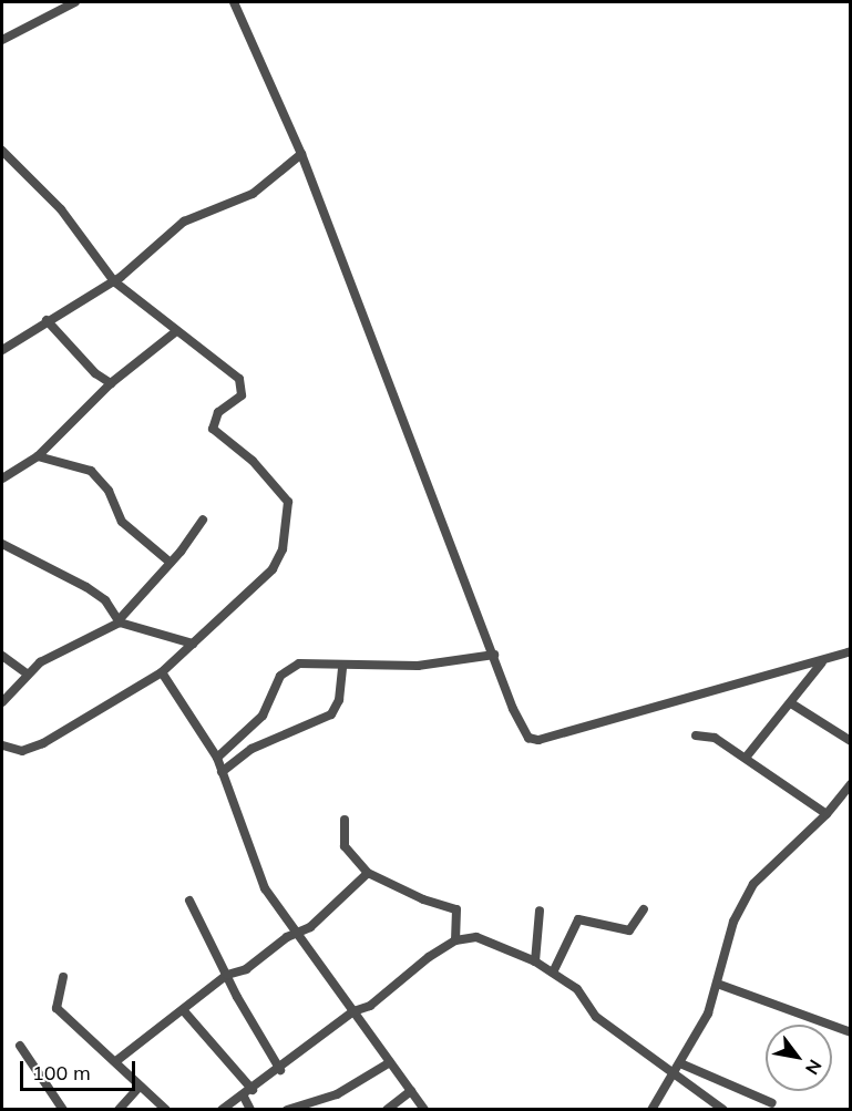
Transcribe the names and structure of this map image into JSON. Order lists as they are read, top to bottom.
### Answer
{
  "scale_bar": "100 m",
  "north": "bottom right"
}
